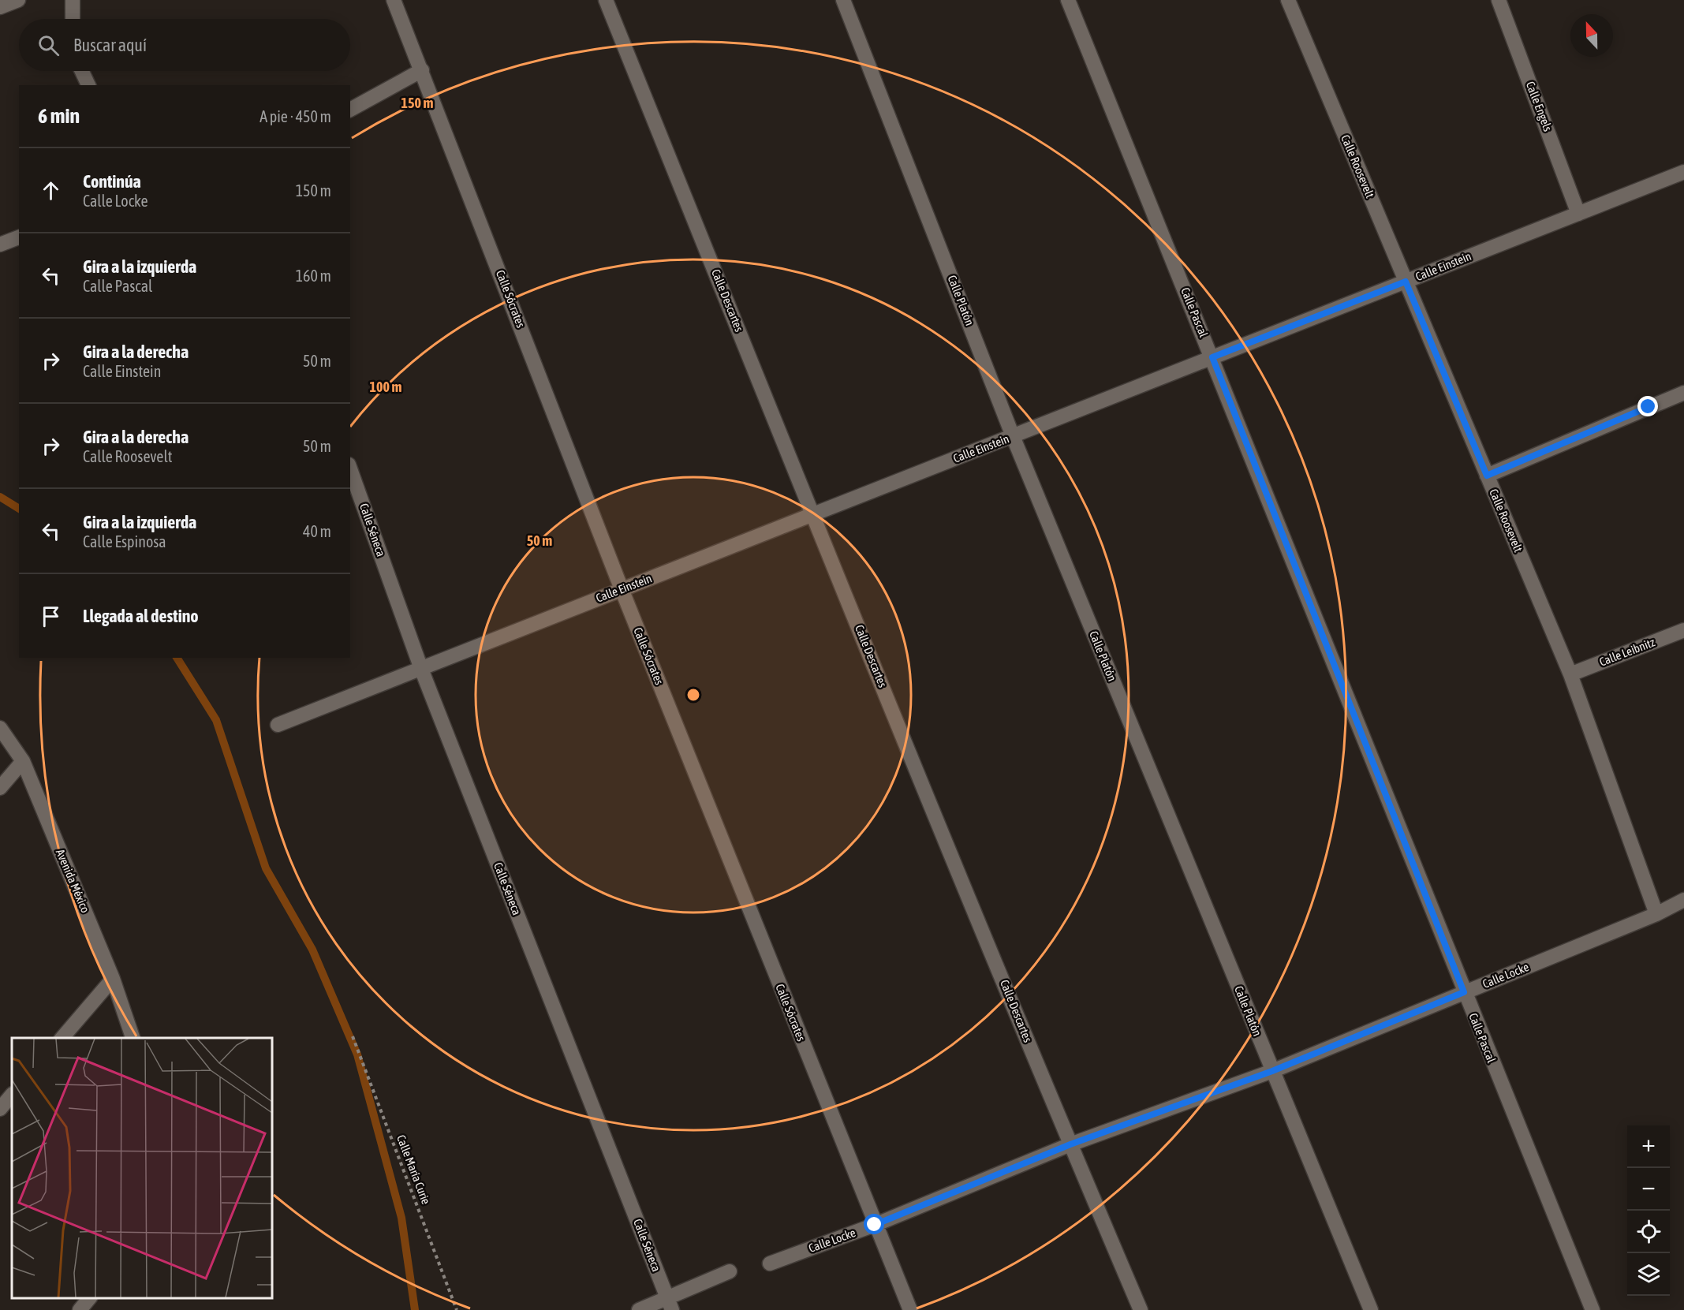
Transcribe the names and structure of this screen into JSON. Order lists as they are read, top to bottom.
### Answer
{
  "streets": {
    "street": [
      "Calle Engels",
      "Calle Roosevelt",
      "Calle Einstein",
      "Calle Sócrates",
      "Calle Descartes",
      "Calle Platón",
      "Calle Pascal",
      "Calle Séneca",
      "Calle Leibnitz",
      "Avenida México",
      "Calle Locke"
    ],
    "path": ["Calle María Curie"]
  },
  "crossings": [
    ["Calle Engels", "Calle Einstein"],
    ["Calle Roosevelt", "Calle Einstein"],
    ["Calle Roosevelt", "Calle Leibnitz"],
    ["Calle Roosevelt", "Calle Locke"],
    ["Calle Einstein", "Calle Sócrates"],
    ["Calle Einstein", "Calle Descartes"],
    ["Calle Einstein", "Calle Platón"],
    ["Calle Einstein", "Calle Pascal"],
    ["Calle Einstein", "Calle Séneca"],
    ["Calle Sócrates", "Calle Locke"],
    ["Calle Descartes", "Calle Locke"],
    ["Calle Platón", "Calle Locke"],
    ["Calle Pascal", "Calle Locke"]
  ],
  "north": "top",
  "page": {
    "search": "Buscar aquí",
    "heading": ["6 min", "A pie · 450 m"],
    "list": [
      ["Continúa", "Calle Locke", "150 m"],
      ["Gira a la izquierda", "Calle Pascal", "160 m"],
      ["Gira a la derecha", "Calle Einstein", "50 m"],
      ["Gira a la derecha", "Calle Roosevelt", "50 m"],
      ["Gira a la izquierda", "Calle Espinosa", "40 m"],
      "Llegada al destino"
    ],
    "map_buttons": ["+", "−"]
  },
  "rings": ["150 m", "100 m", "50 m"]
}
